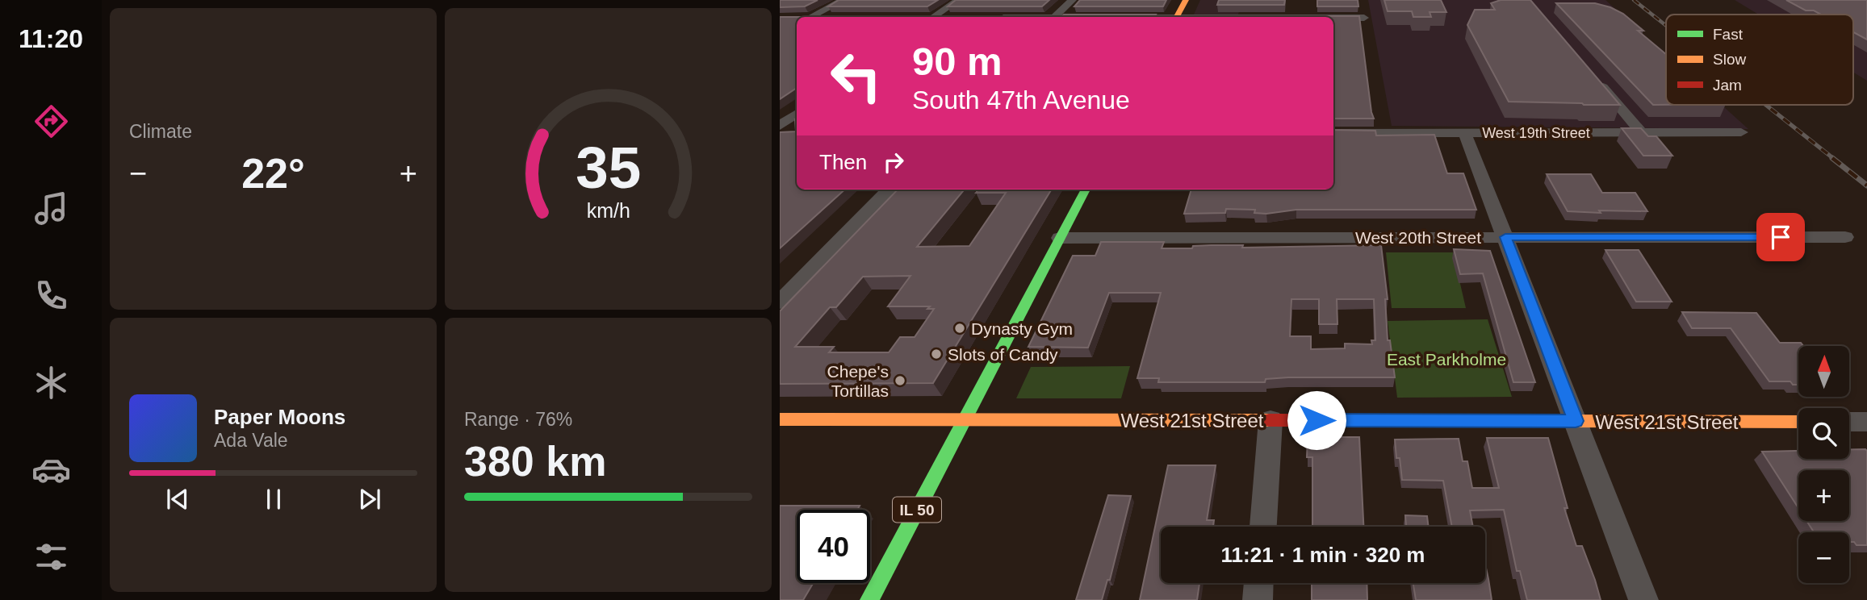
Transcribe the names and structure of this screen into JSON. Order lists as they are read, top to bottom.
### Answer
{
  "streets": {
    "street": [
      "West 19th Street",
      "West 20th Street",
      "West 21st Street",
      "IL 50"
    ]
  },
  "crossings": [
    ["West 20th Street", "IL 50"],
    ["West 21st Street", "IL 50"]
  ],
  "parks": ["East Parkholme"],
  "places": ["Dynasty Gym", "Slots of Candy", "Chepe's Tortillas"],
  "legend": ["Fast", "Slow", "Jam"],
  "north": "top",
  "page": {
    "tabs": "11:20",
    "tile": [
      "Climate",
      ["Range · 76%", "380 km"]
    ],
    "turn": ["90 m", "South 47th Avenue"],
    "then": "Then",
    "heat": ["−", "22°", "+"],
    "map_buttons": ["+", "−"],
    "song": ["Paper Moons", "Ada Vale"],
    "limit": "40",
    "trip": "11:21 · 1 min · 320 m",
    "gauge": ["35", "km/h"]
  }
}
